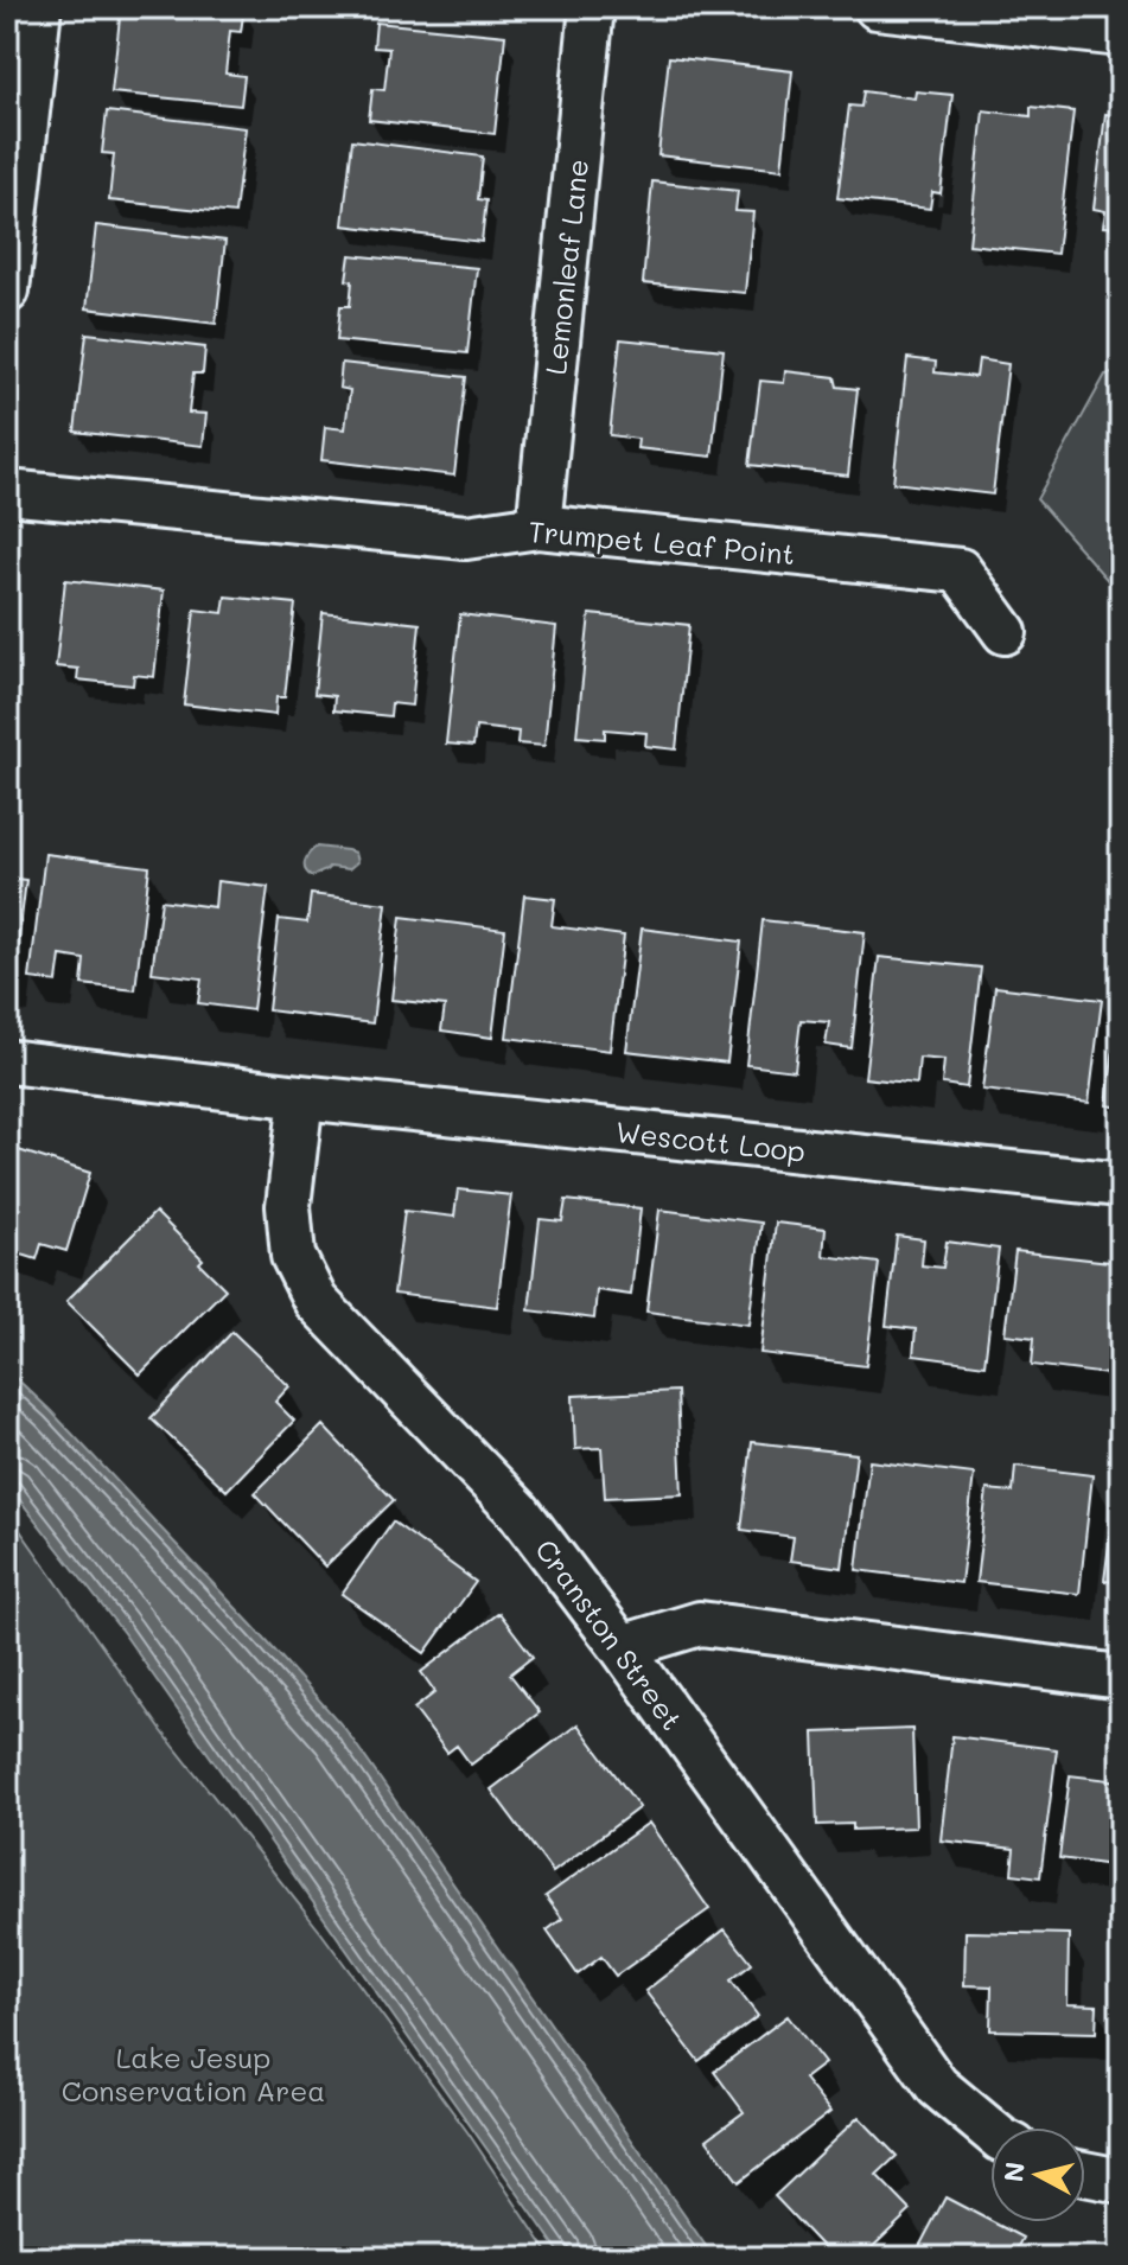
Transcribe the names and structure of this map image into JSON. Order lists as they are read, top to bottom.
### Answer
{
  "streets": {
    "street": [
      "Lemonleaf Lane",
      "Trumpet Leaf Point",
      "Wescott Loop",
      "Cranston Street"
    ]
  },
  "crossings": [
    ["Lemonleaf Lane", "Trumpet Leaf Point"],
    ["Wescott Loop", "Cranston Street"]
  ],
  "parks": ["Lake Jesup Conservation Area"],
  "north": "left"
}
